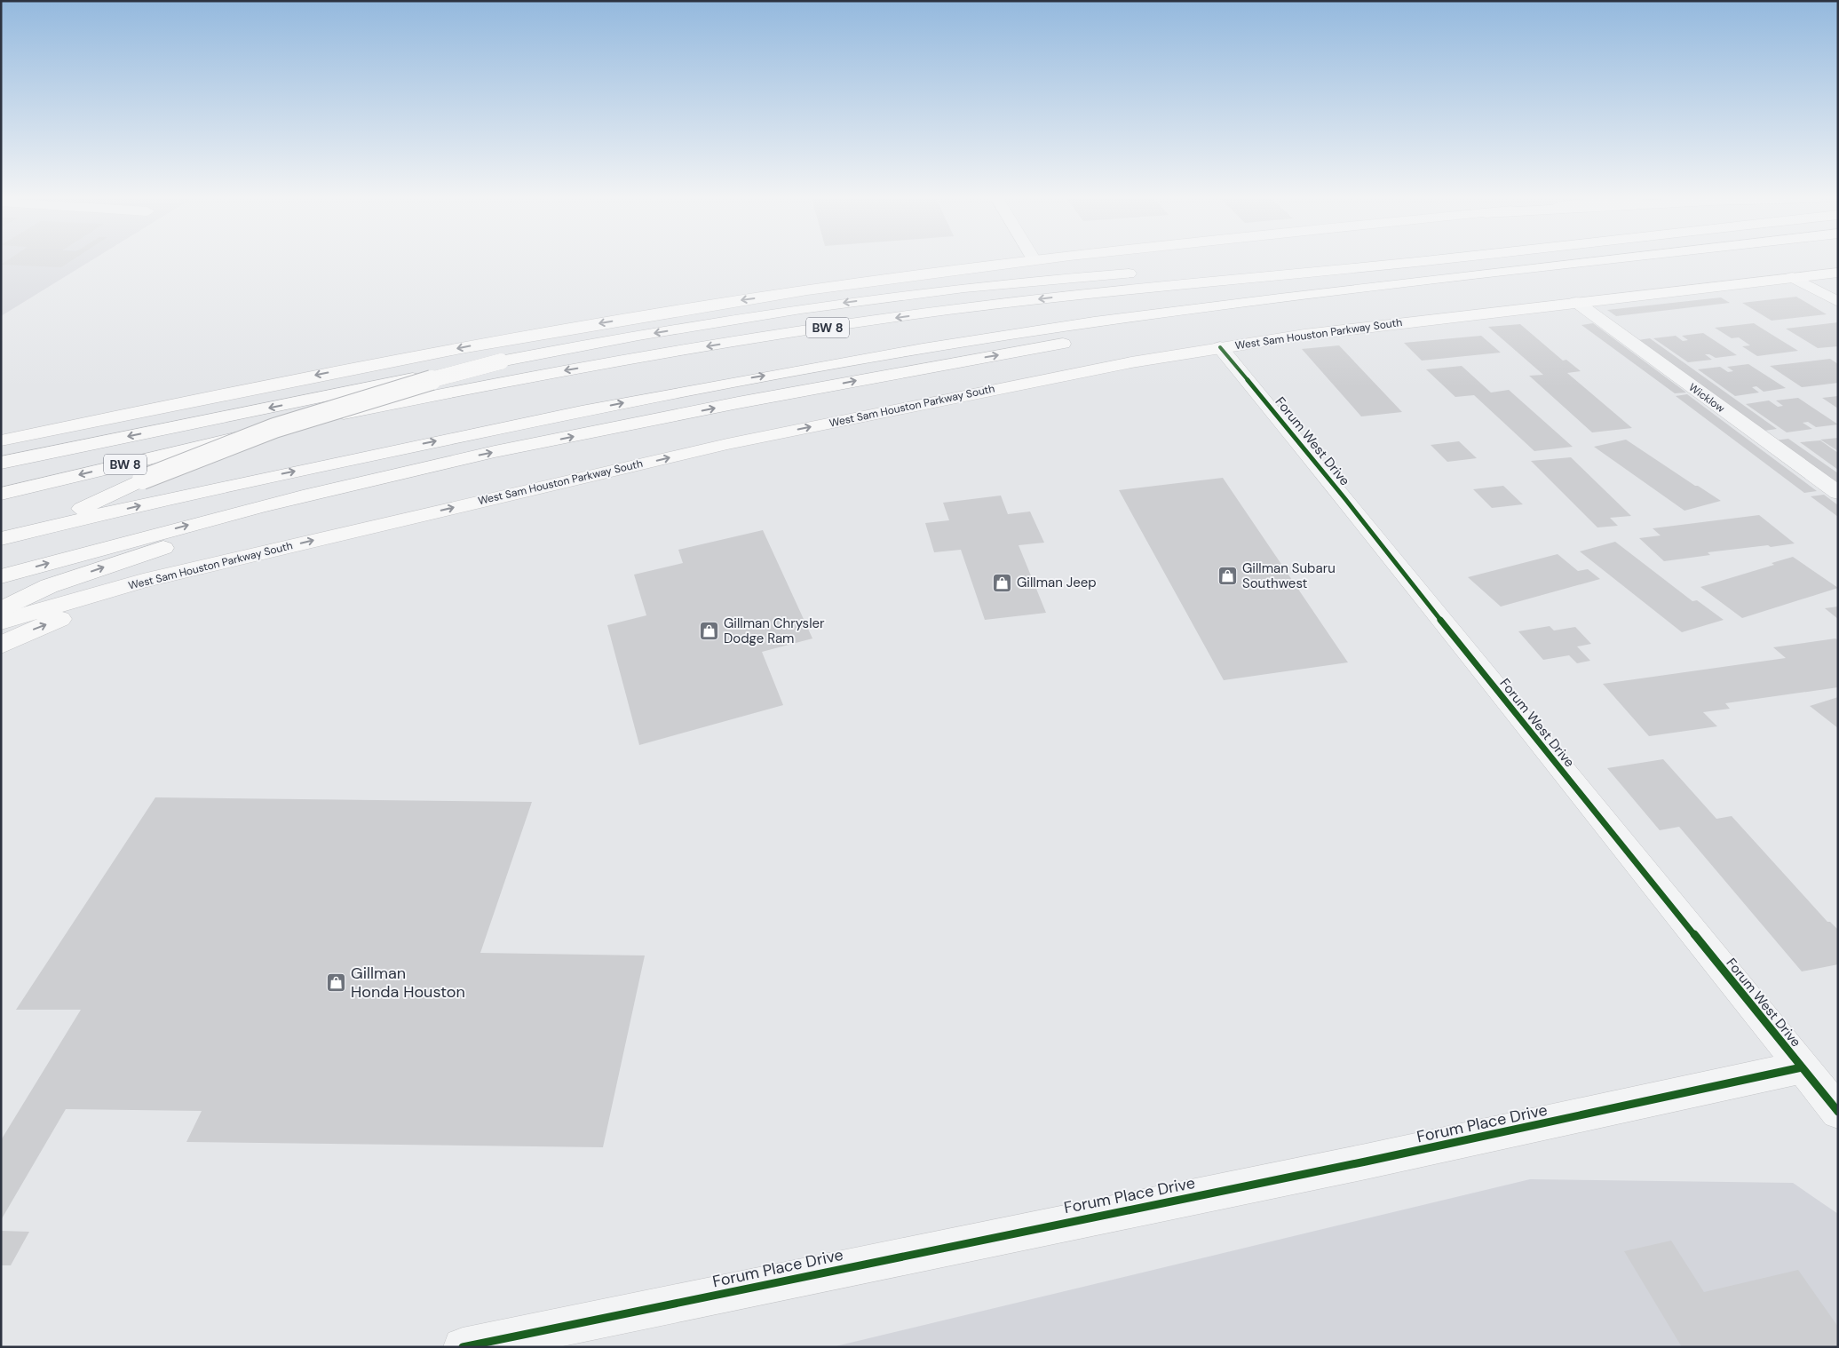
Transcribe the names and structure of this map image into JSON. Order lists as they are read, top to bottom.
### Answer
{
  "streets": {
    "main road": ["BW 8", "West Sam Houston Parkway South"],
    "street": ["Wicklow", "Forum West Drive", "Forum Place Drive"]
  },
  "crossings": [
    ["West Sam Houston Parkway South", "Wicklow"],
    ["West Sam Houston Parkway South", "Forum West Drive"],
    ["Forum West Drive", "Forum Place Drive"]
  ],
  "places": {
    "shop": [
      "Gillman Subaru Southwest",
      "Gillman Jeep",
      "Gillman Chrysler Dodge Ram",
      "Gillman Honda Houston"
    ]
  }
}
